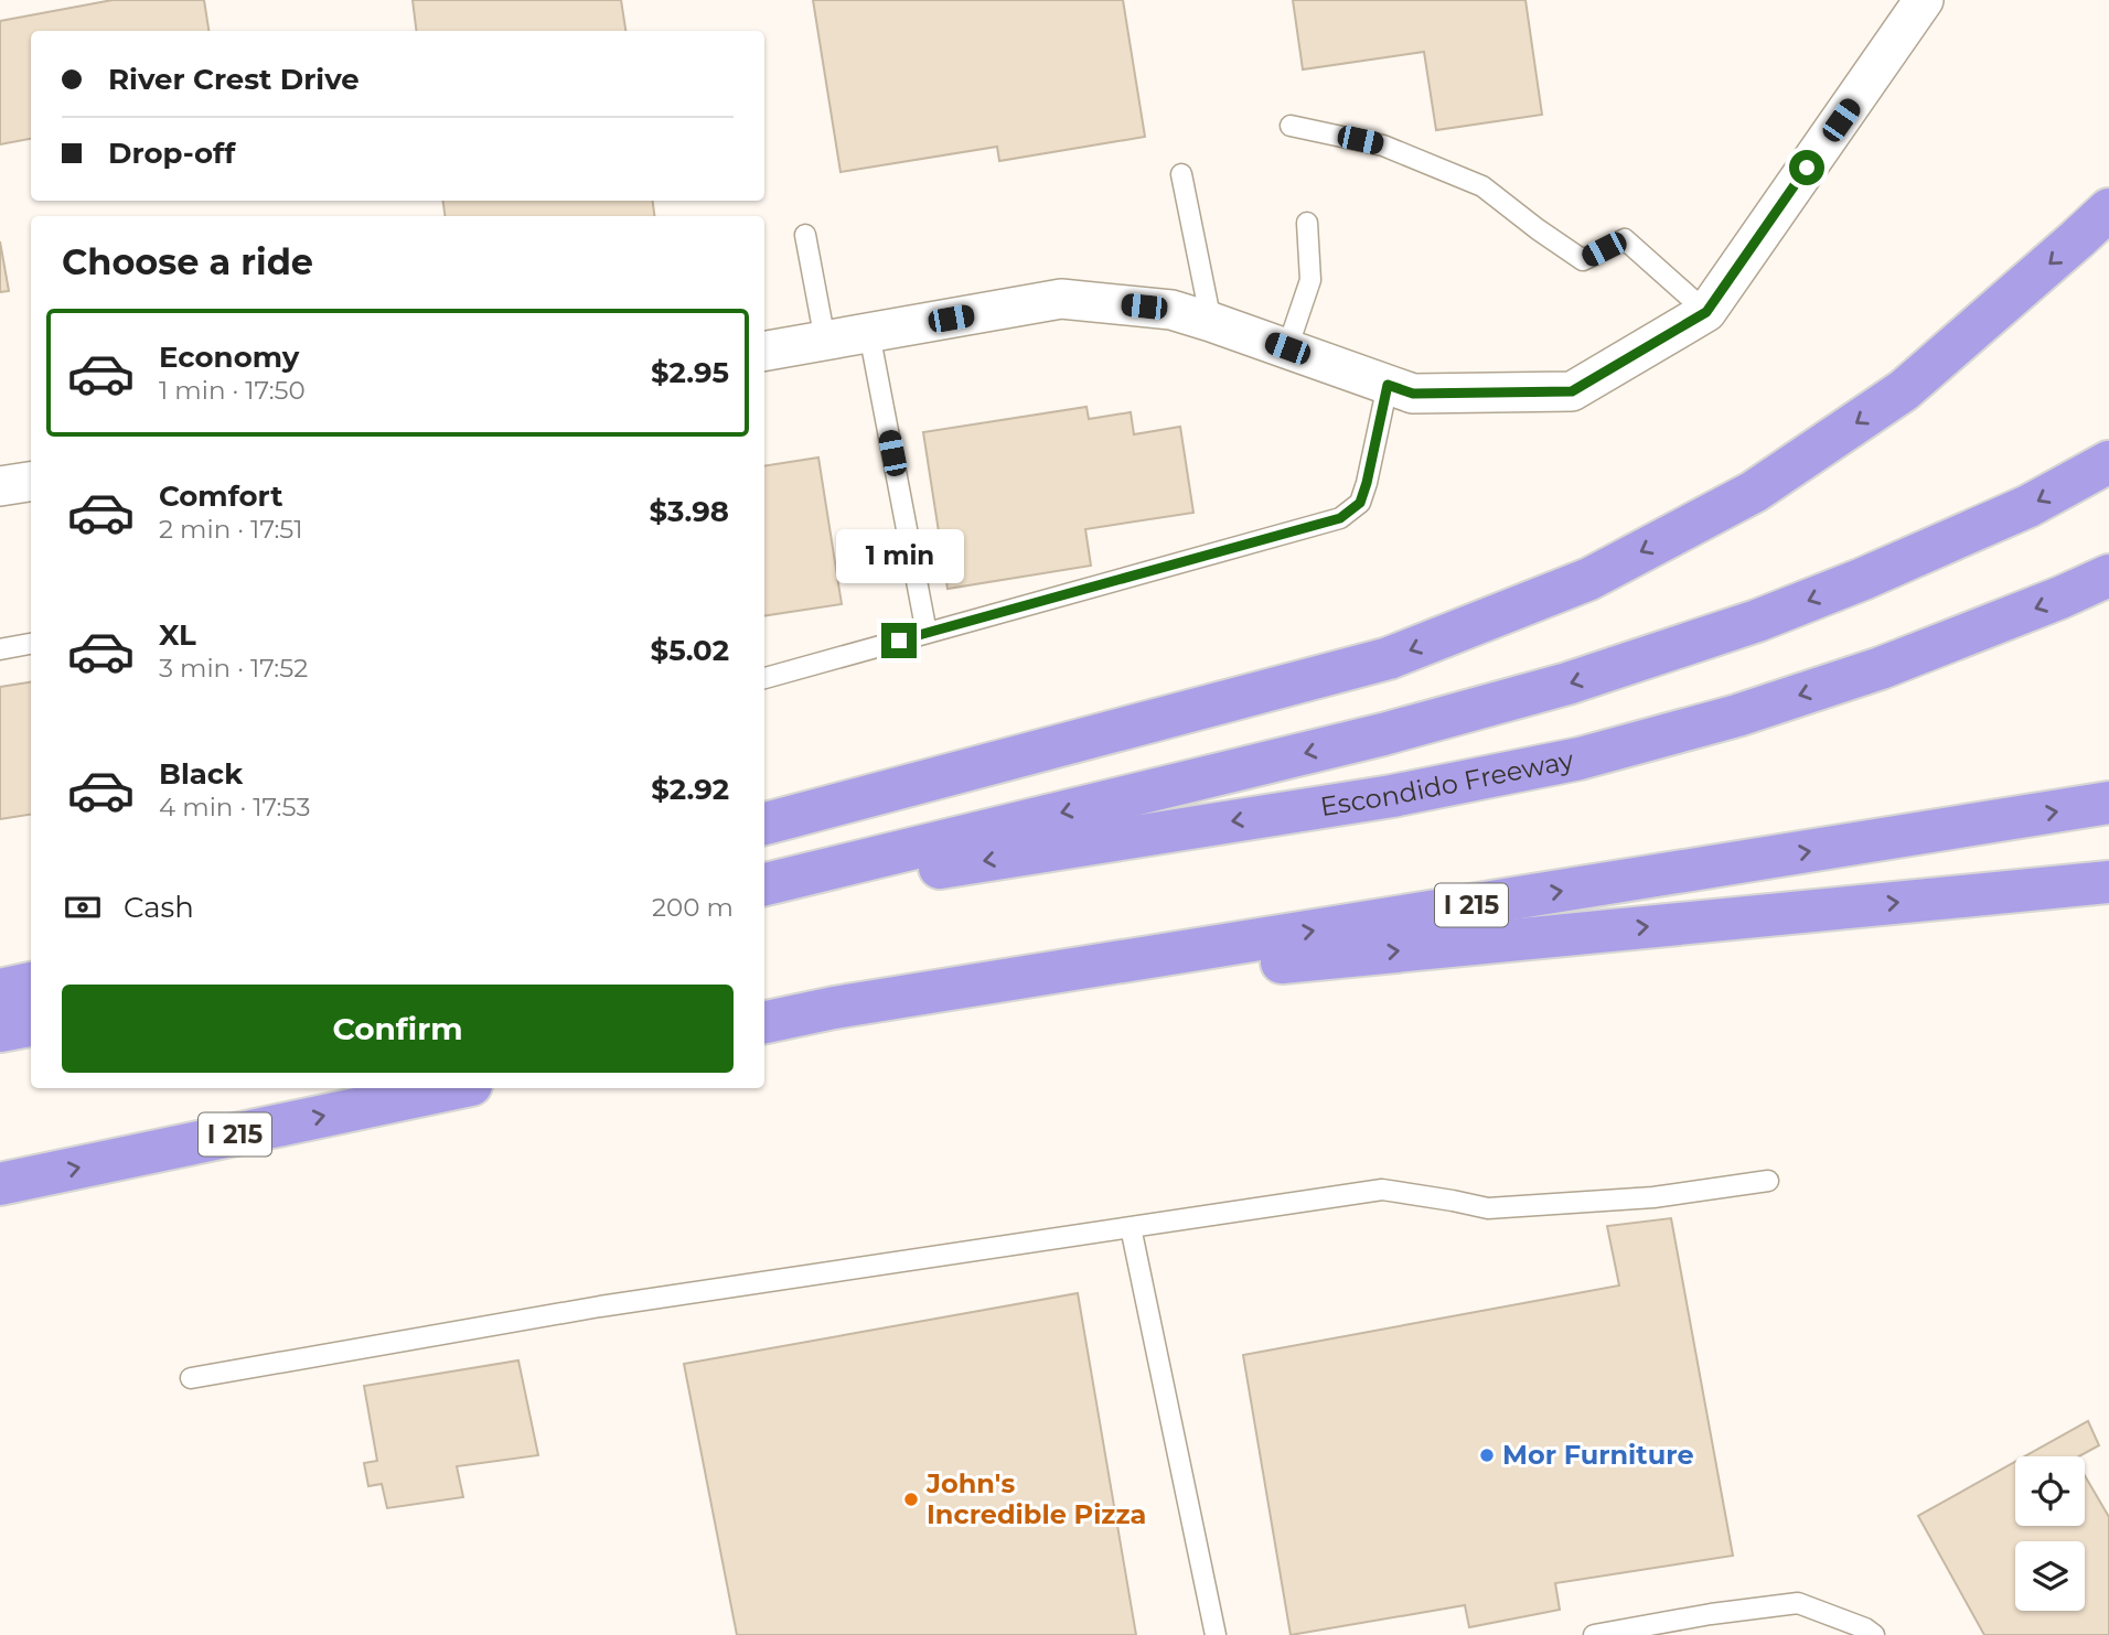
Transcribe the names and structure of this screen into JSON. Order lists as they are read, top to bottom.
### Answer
{
  "streets": {
    "highway": ["Escondido Freeway", "I 215"]
  },
  "places": ["Mor Furniture", "John's Incredible Pizza"],
  "page": {
    "banner": ["River Crest Drive", "Drop-off"],
    "heading": "Choose a ride",
    "list": [
      {
        "name": "Economy",
        "note": "1 min · 17:50",
        "value": "$2.95"
      },
      {
        "name": "Comfort",
        "note": "2 min · 17:51",
        "value": "$3.98"
      },
      {
        "name": "XL",
        "note": "3 min · 17:52",
        "value": "$5.02"
      },
      {
        "name": "Black",
        "note": "4 min · 17:53",
        "value": "$2.92"
      }
    ],
    "bubble": "1 min",
    "pay": ["Cash", "200 m"],
    "buttons": "Confirm"
  }
}
